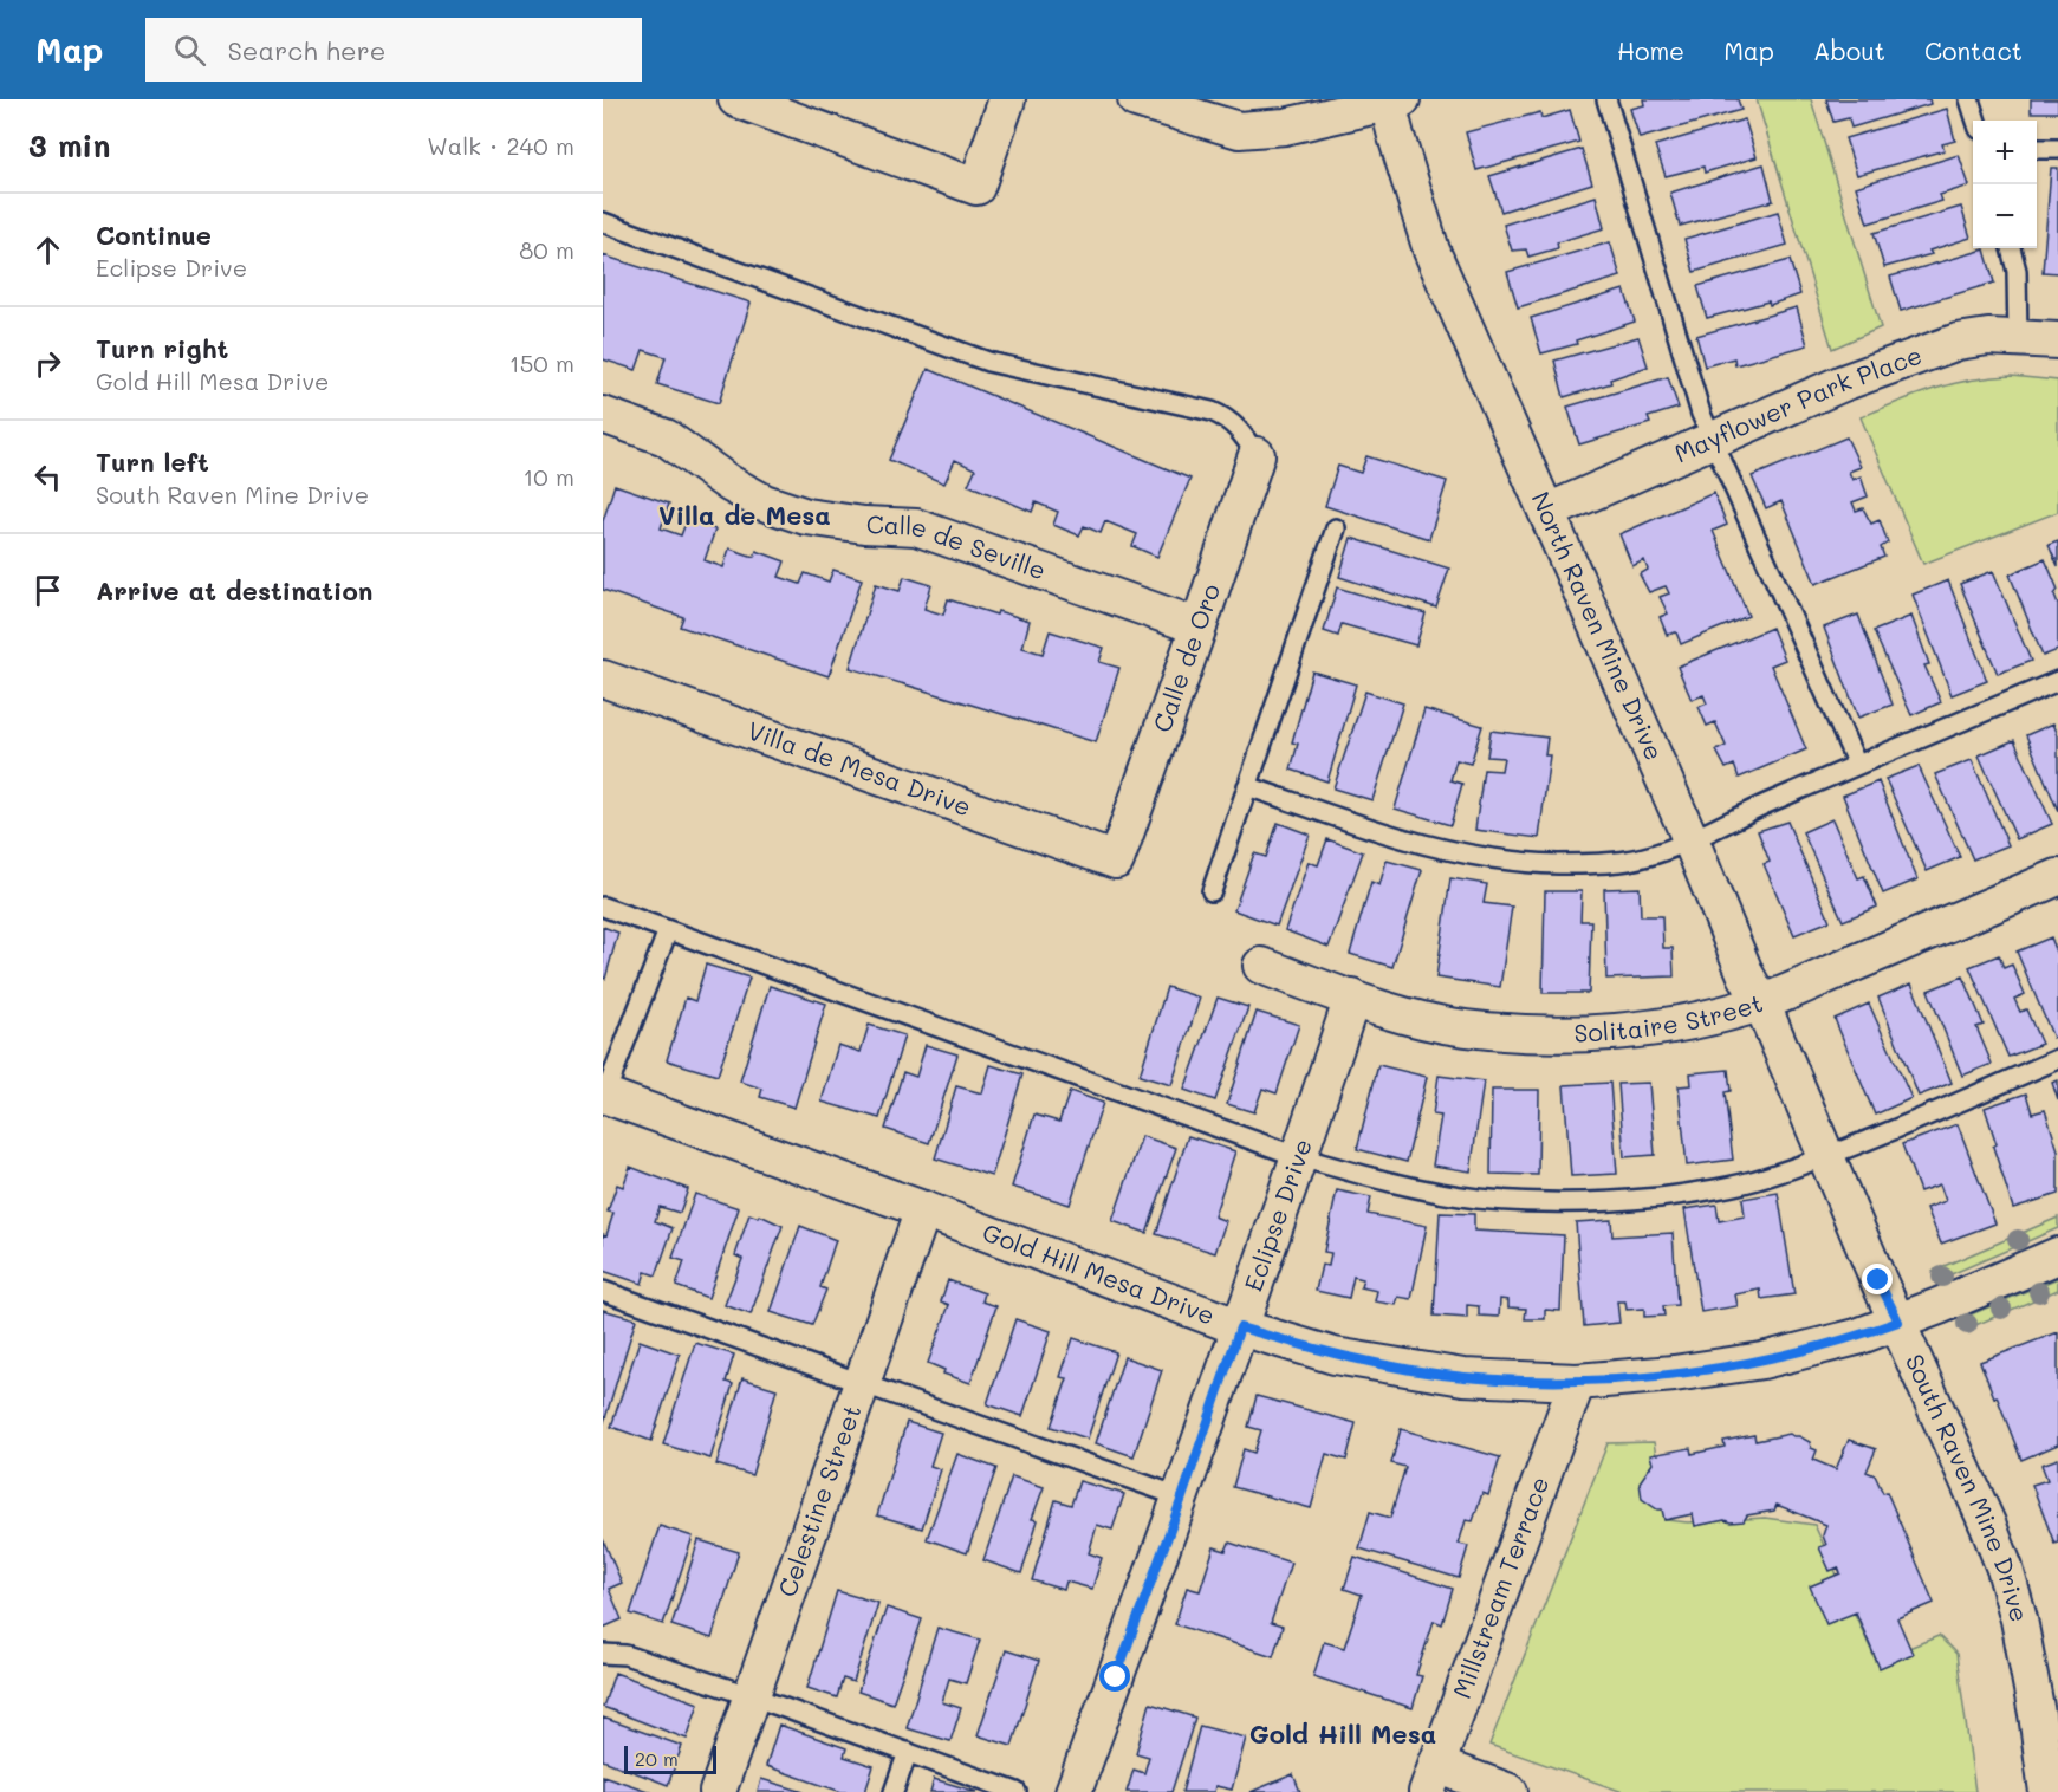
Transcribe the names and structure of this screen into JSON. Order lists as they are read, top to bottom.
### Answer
{
  "streets": {
    "street": [
      "Mayflower Park Place",
      "Calle de Seville",
      "North Raven Mine Drive",
      "Calle de Oro",
      "Villa de Mesa Drive",
      "Solitaire Street",
      "Eclipse Drive",
      "Gold Hill Mesa Drive",
      "South Raven Mine Drive",
      "Celestine Street",
      "Millstream Terrace"
    ]
  },
  "crossings": [
    ["Mayflower Park Place", "North Raven Mine Drive"],
    ["Calle de Seville", "Calle de Oro"],
    ["North Raven Mine Drive", "Solitaire Street"],
    ["North Raven Mine Drive", "South Raven Mine Drive"],
    ["Calle de Oro", "Villa de Mesa Drive"],
    ["Solitaire Street", "Eclipse Drive"],
    ["Solitaire Street", "South Raven Mine Drive"],
    ["Eclipse Drive", "Gold Hill Mesa Drive"],
    ["Gold Hill Mesa Drive", "South Raven Mine Drive"],
    ["Gold Hill Mesa Drive", "Celestine Street"],
    ["Gold Hill Mesa Drive", "Millstream Terrace"]
  ],
  "districts": ["Villa de Mesa", "Gold Hill Mesa"],
  "scale_bar": "20 m",
  "page": {
    "header": "Map",
    "search": "Search here",
    "nav": [
      "Home",
      "Map",
      "About",
      "Contact"
    ],
    "heading": ["3 min", "Walk · 240 m"],
    "map_buttons": ["+", "−"],
    "list": [
      ["Continue", "Eclipse Drive", "80 m"],
      ["Turn right", "Gold Hill Mesa Drive", "150 m"],
      ["Turn left", "South Raven Mine Drive", "10 m"],
      "Arrive at destination"
    ],
    "scale": "20 m"
  }
}
